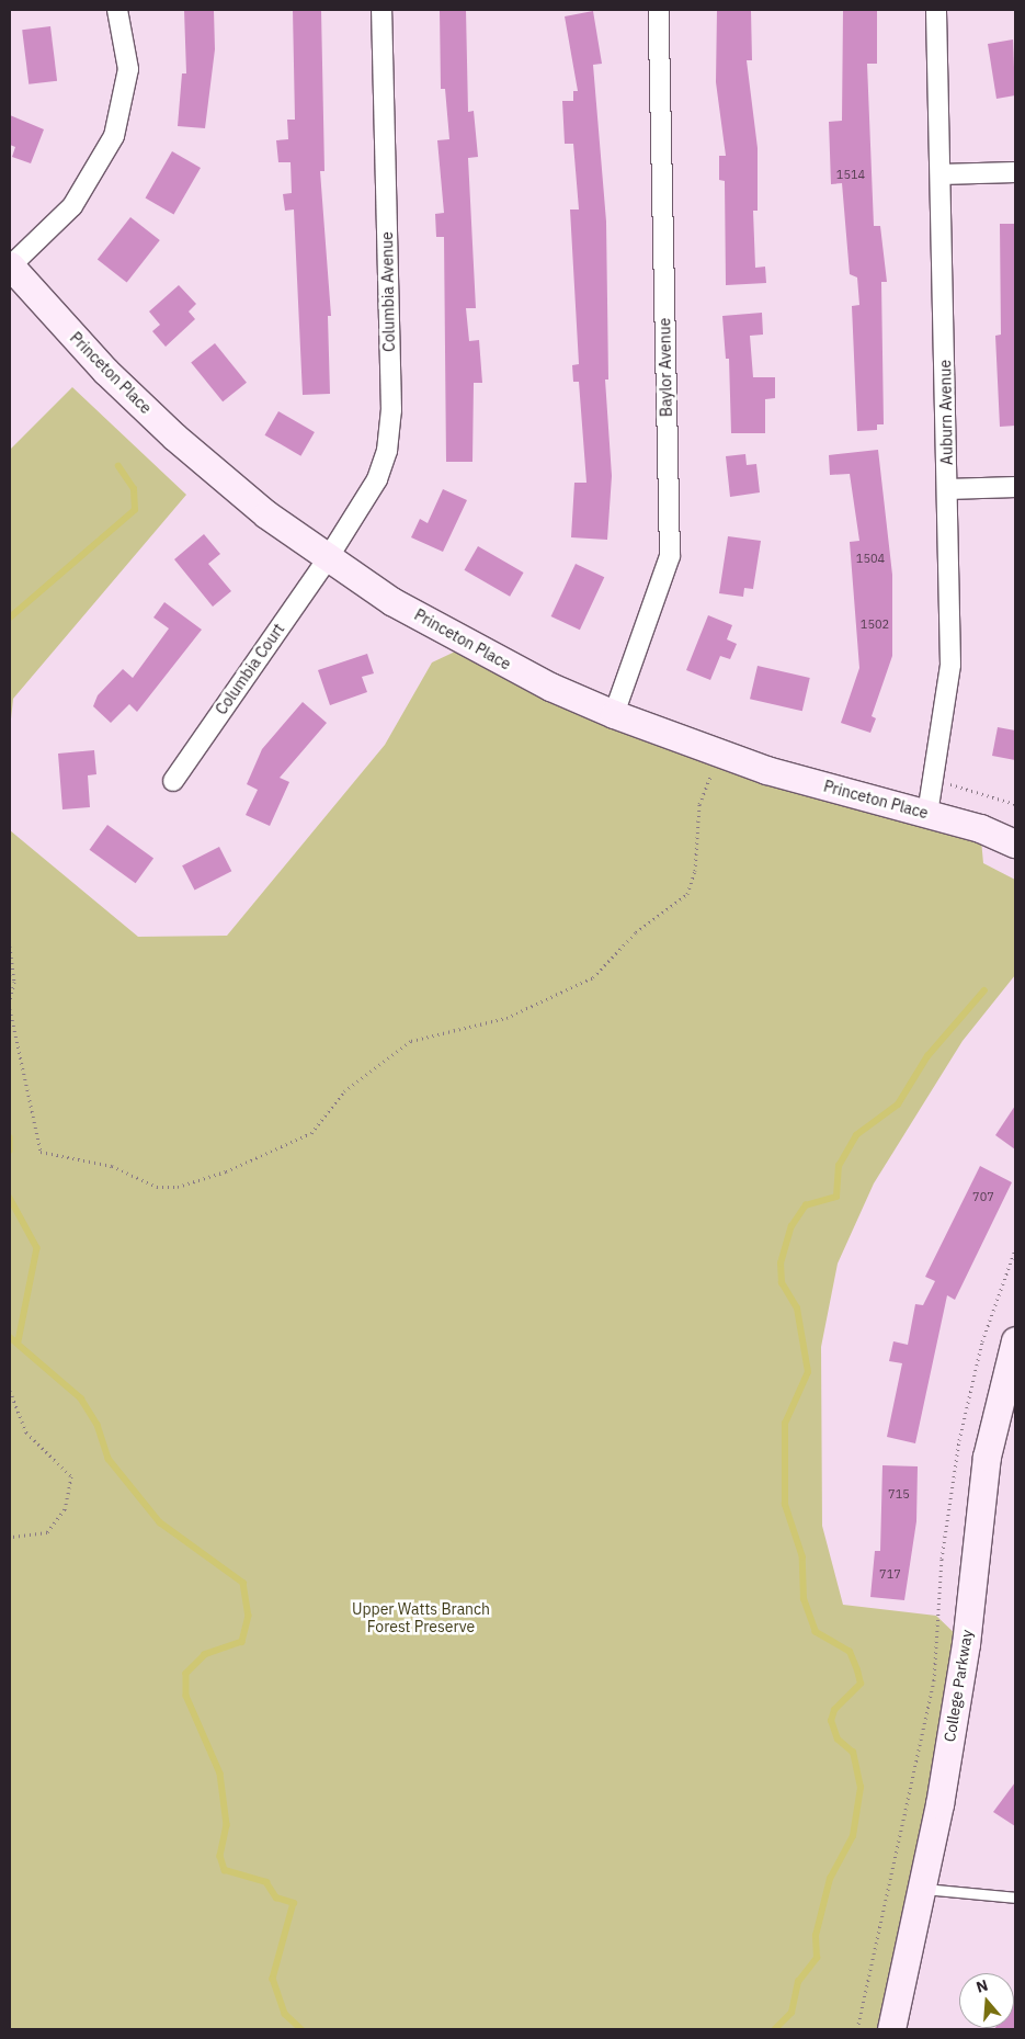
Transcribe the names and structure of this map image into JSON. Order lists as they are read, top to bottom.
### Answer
{
  "streets": {
    "street": [
      "Columbia Avenue",
      "Baylor Avenue",
      "Princeton Place",
      "Auburn Avenue",
      "Columbia Court",
      "College Parkway"
    ]
  },
  "crossings": [
    ["Columbia Avenue", "Princeton Place"],
    ["Columbia Avenue", "Columbia Court"],
    ["Baylor Avenue", "Princeton Place"],
    ["Princeton Place", "Auburn Avenue"],
    ["Princeton Place", "Columbia Court"]
  ],
  "parks": ["Upper Watts Branch Forest Preserve"],
  "house_numbers": [
    "1514",
    "1504",
    "1502",
    "707",
    "715",
    "717"
  ],
  "north": "top"
}
